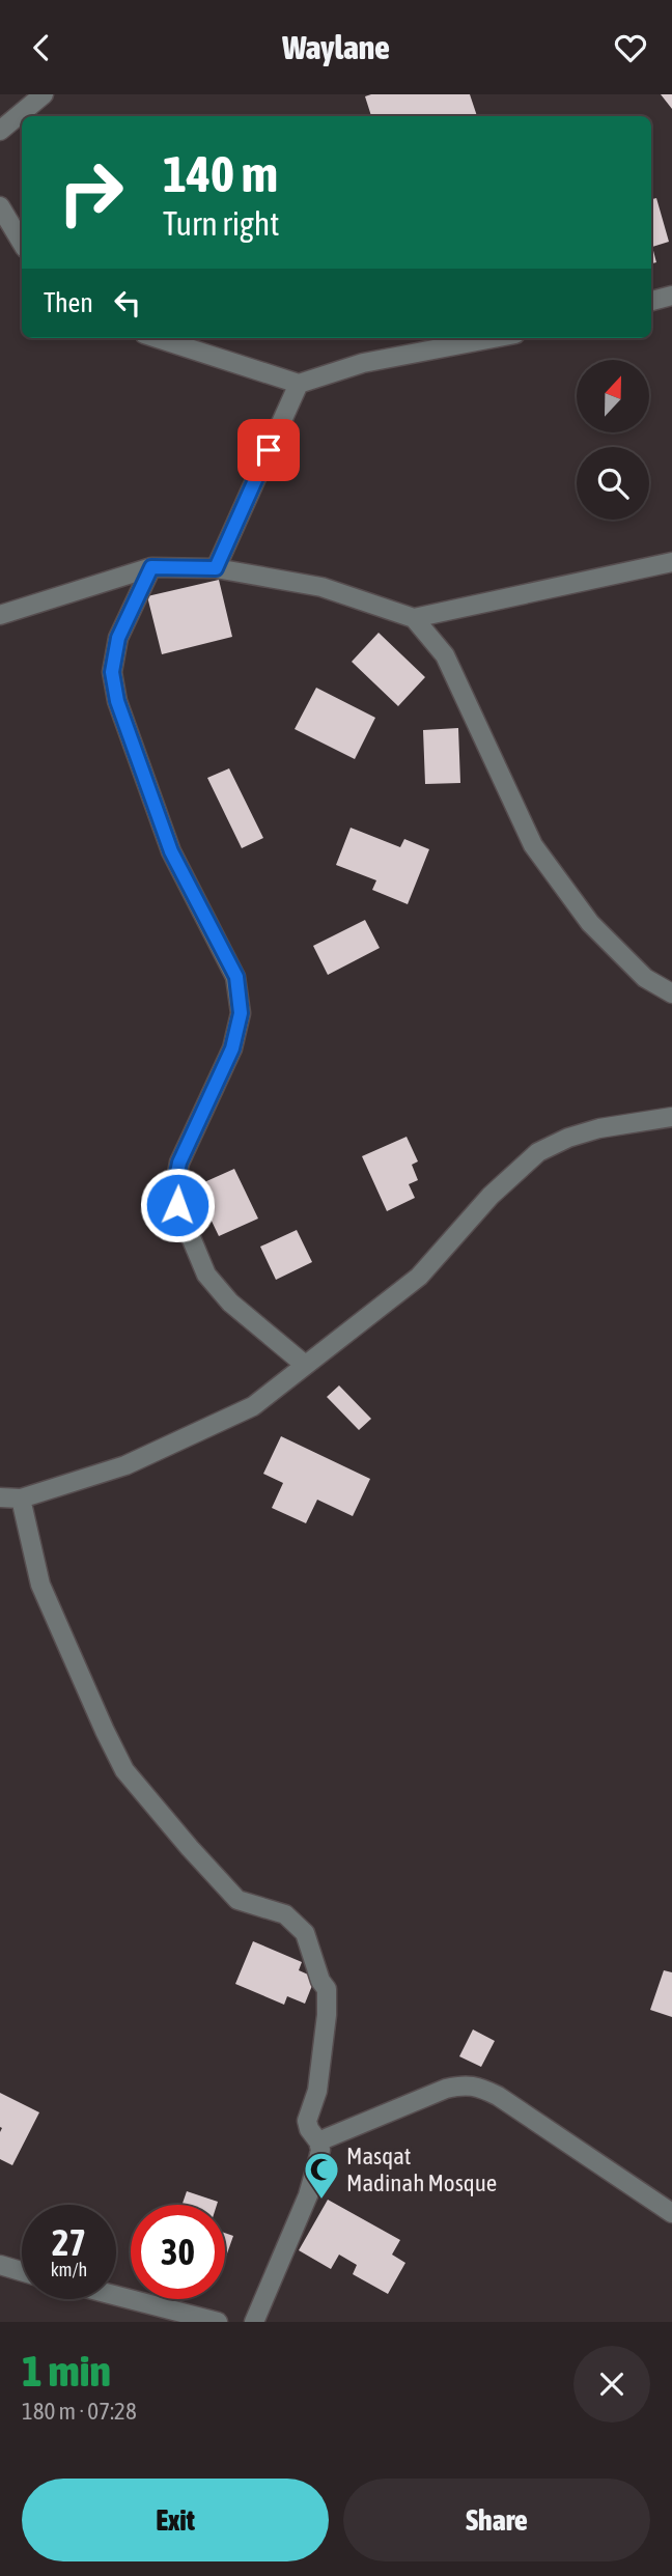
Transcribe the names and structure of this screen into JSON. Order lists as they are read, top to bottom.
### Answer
{
  "places": {
    "mosque": ["Masqat Madinah Mosque"]
  },
  "north": "top",
  "page": {
    "header": "Waylane",
    "turn": ["140 m", "Turn right"],
    "then": "Then",
    "speed": "27 km/h",
    "limit": "30",
    "heading": ["1 min", "180 m · 07:28"],
    "buttons": ["Exit", "Share"]
  }
}
